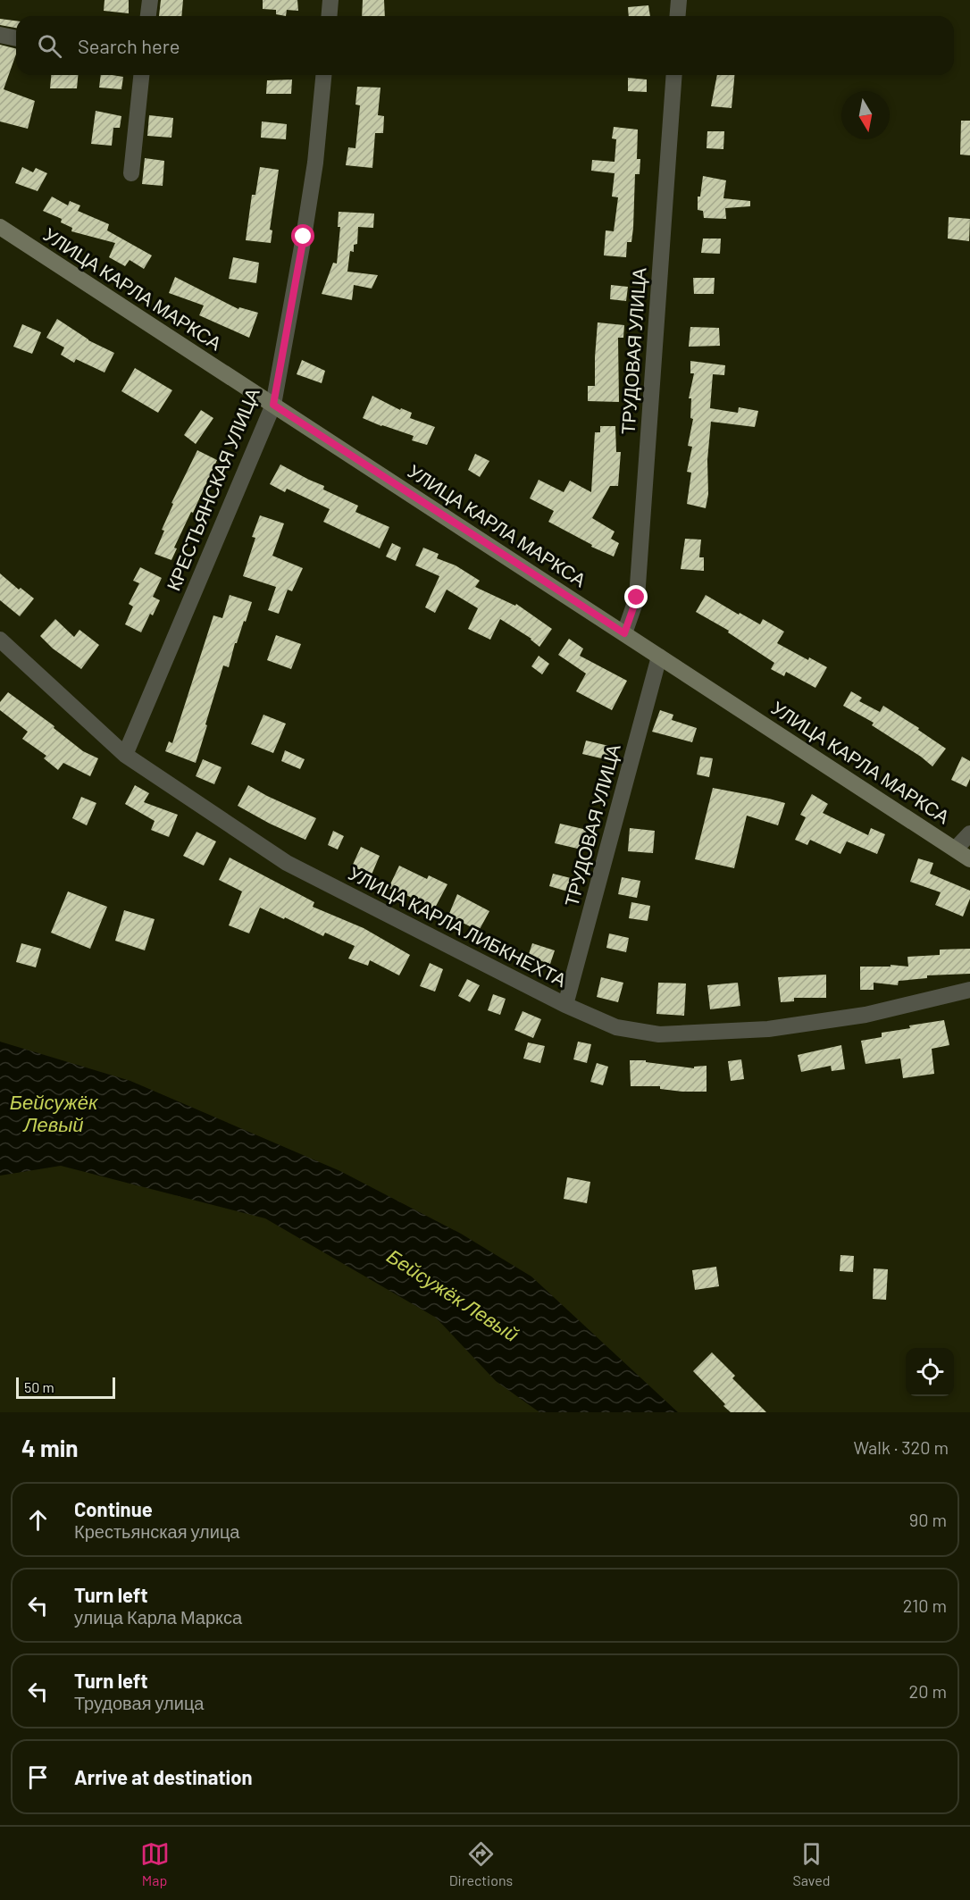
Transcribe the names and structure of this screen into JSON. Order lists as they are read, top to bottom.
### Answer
{
  "streets": {
    "main road": ["УЛИЦА КАРЛА МАРКСА"],
    "street": ["ТРУДОВАЯ УЛИЦА", "КРЕСТЬЯНСКАЯ УЛИЦА", "УЛИЦА КАРЛА ЛИБКНЕХТА"]
  },
  "crossings": [
    ["УЛИЦА КАРЛА МАРКСА", "ТРУДОВАЯ УЛИЦА"],
    ["УЛИЦА КАРЛА МАРКСА", "КРЕСТЬЯНСКАЯ УЛИЦА"],
    ["ТРУДОВАЯ УЛИЦА", "УЛИЦА КАРЛА ЛИБКНЕХТА"],
    ["КРЕСТЬЯНСКАЯ УЛИЦА", "УЛИЦА КАРЛА ЛИБКНЕХТА"]
  ],
  "water": ["Бейсужёк Левый"],
  "scale_bar": "50 m",
  "north": "bottom",
  "page": {
    "search": "Search here",
    "scale": "50 m",
    "heading": ["4 min", "Walk · 320 m"],
    "list": [
      ["Continue", "Крестьянская улица", "90 m"],
      ["Turn left", "улица Карла Маркса", "210 m"],
      ["Turn left", "Трудовая улица", "20 m"],
      "Arrive at destination"
    ],
    "nav": ["Map", "Directions", "Saved"]
  }
}
